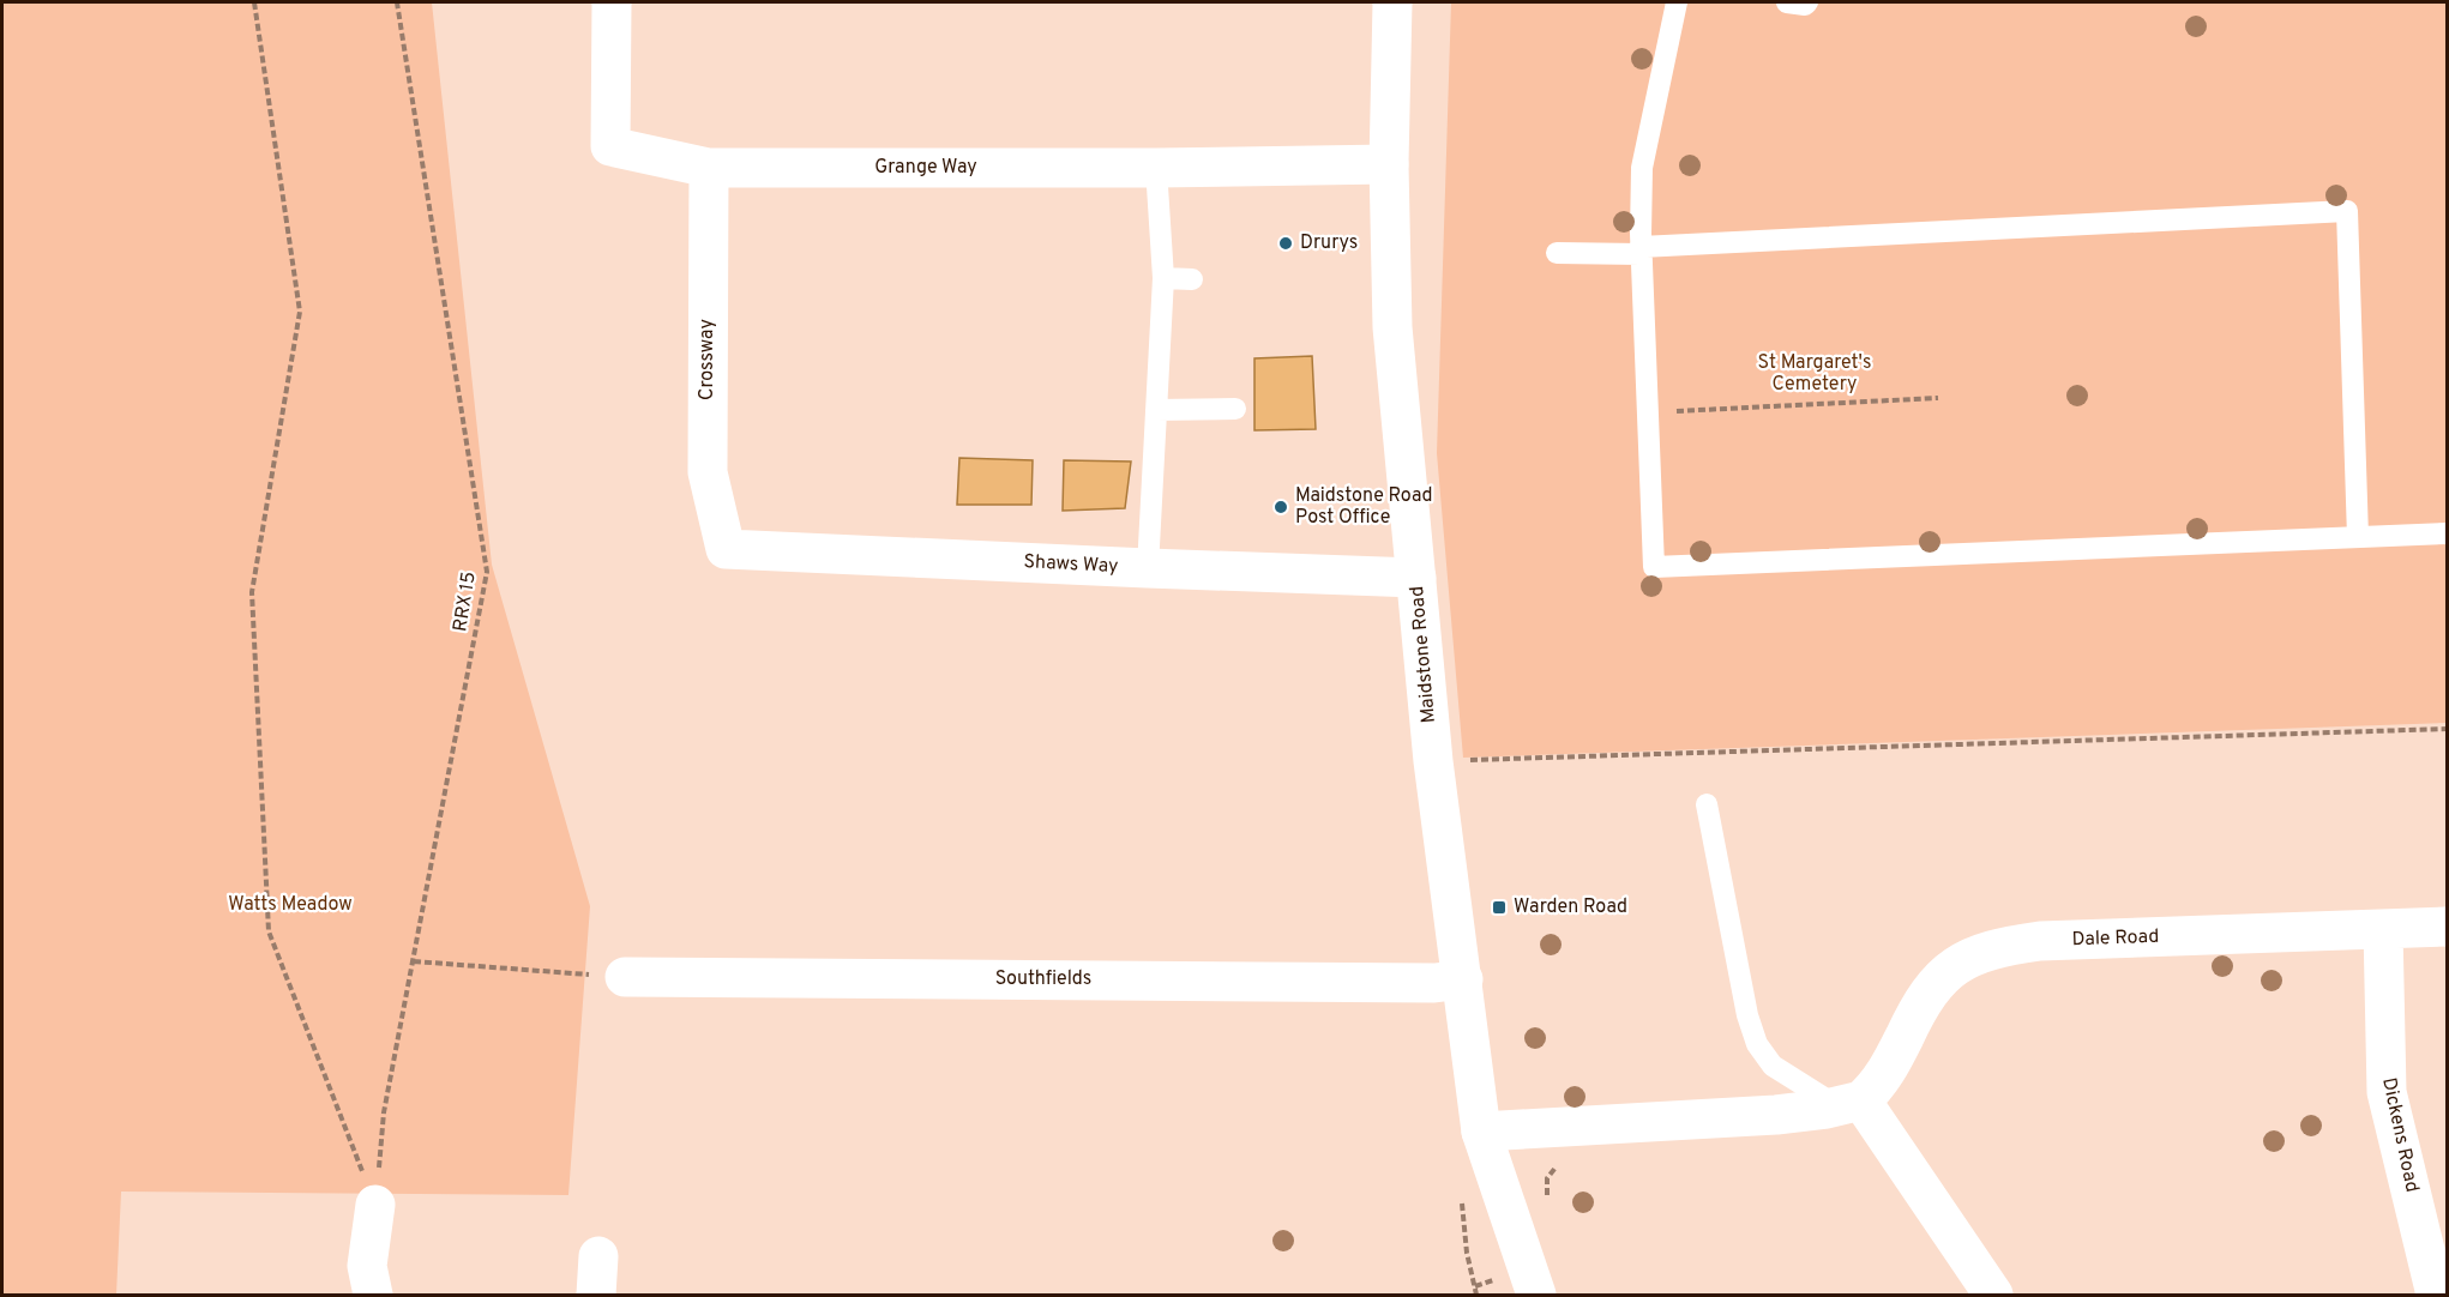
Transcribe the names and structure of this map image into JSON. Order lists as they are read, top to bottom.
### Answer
{
  "streets": {
    "street": [
      "Grange Way",
      "Crossway",
      "Shaws Way",
      "Maidstone Road",
      "Dale Road",
      "Southfields",
      "Dickens Road"
    ],
    "path": ["RRX 15"]
  },
  "crossings": [
    ["Grange Way", "Crossway"],
    ["Grange Way", "Maidstone Road"],
    ["Crossway", "Shaws Way"],
    ["Shaws Way", "Maidstone Road"],
    ["Maidstone Road", "Southfields"],
    ["Dale Road", "Dickens Road"]
  ],
  "parks": ["St Margaret's Cemetery", "Watts Meadow"],
  "places": {
    "other": ["Drurys", "Maidstone Road Post Office"],
    "transit": ["Warden Road"]
  }
}
